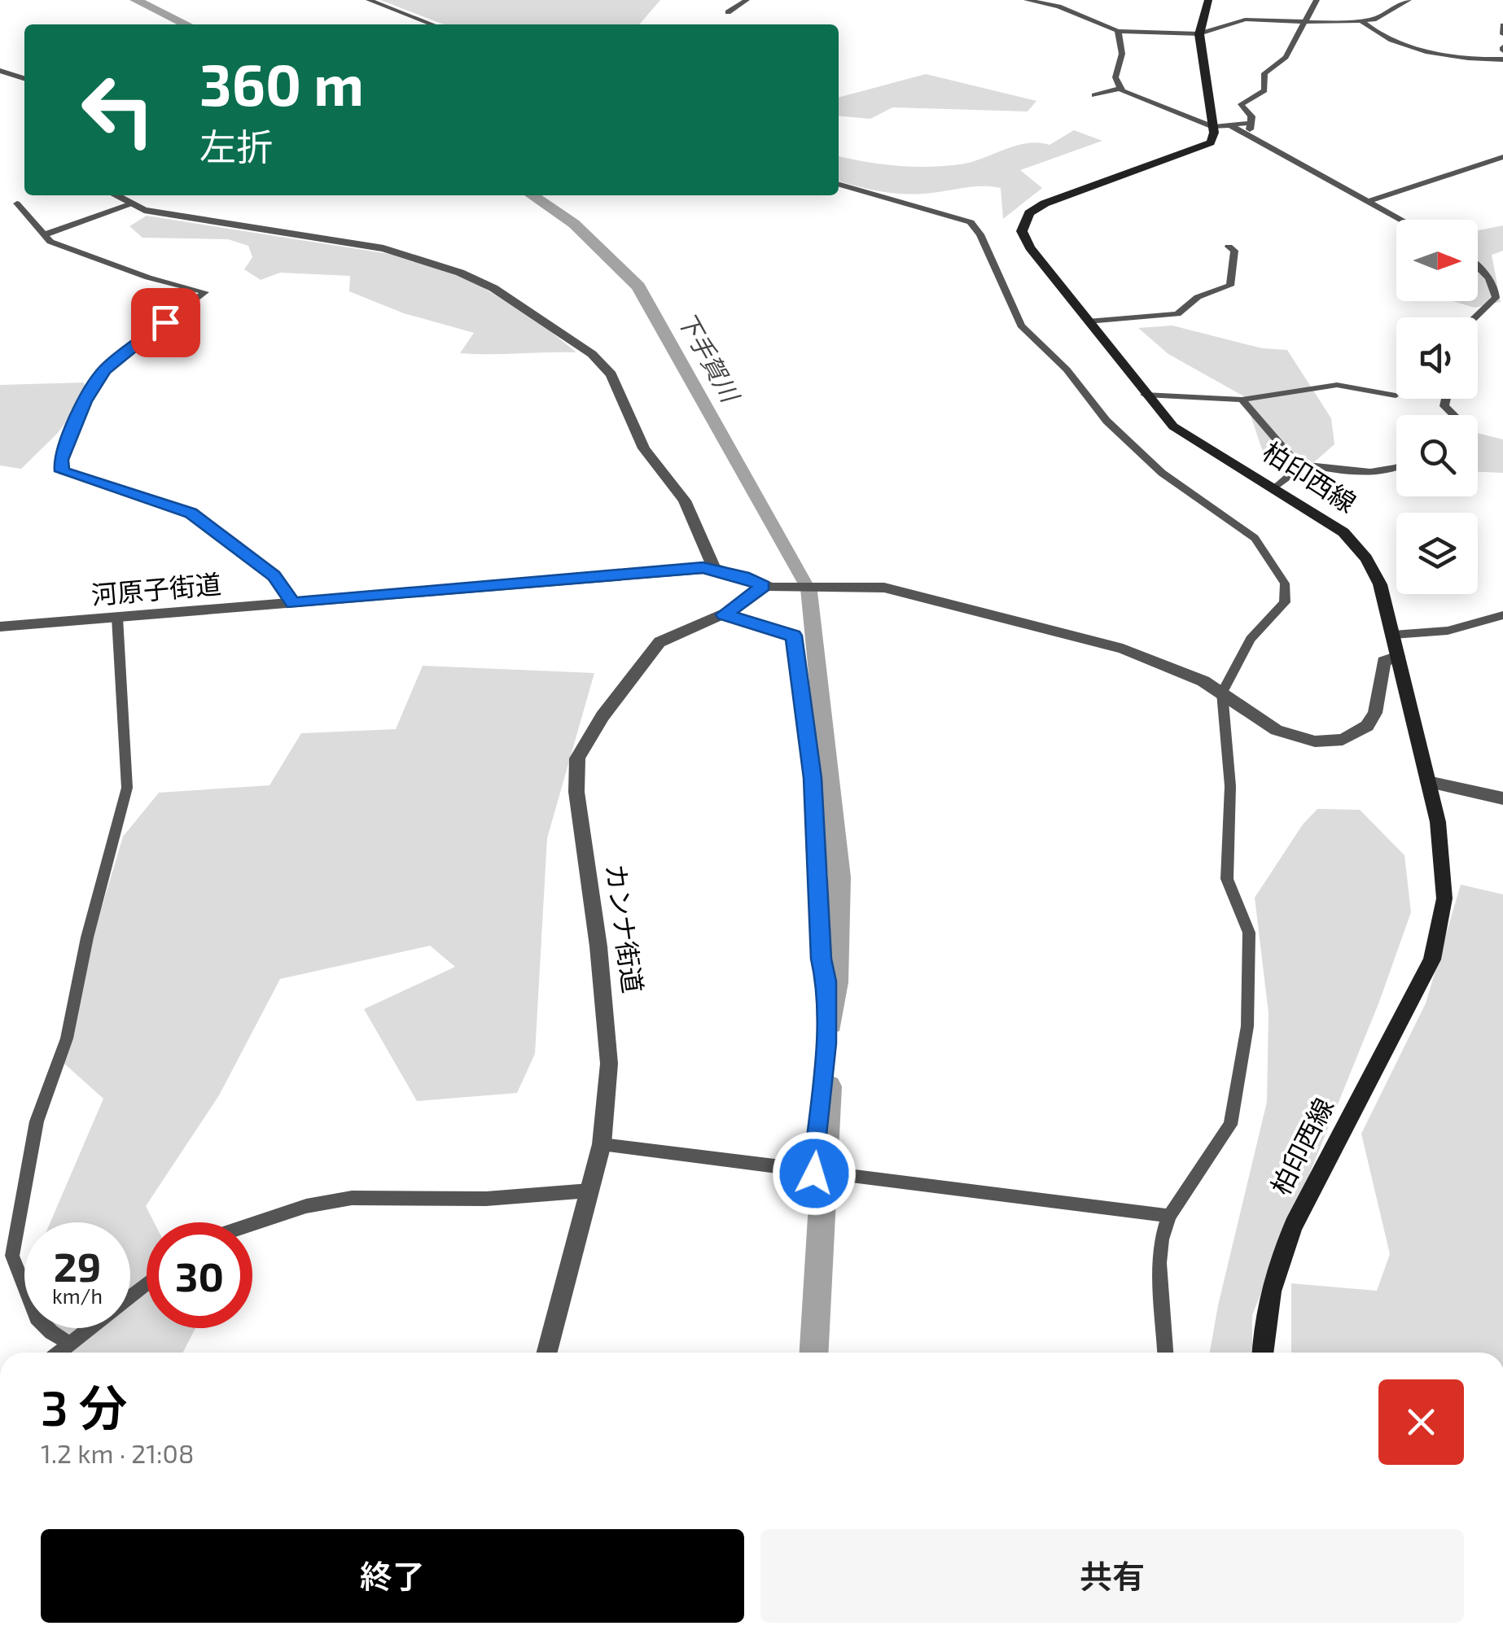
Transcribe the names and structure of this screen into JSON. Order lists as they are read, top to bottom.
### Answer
{
  "streets": {
    "main road": ["柏印西線"],
    "street": ["河原子街道", "カンナ街道"]
  },
  "crossings": [
    ["柏印西線", "河原子街道"],
    ["河原子街道", "カンナ街道"]
  ],
  "water": ["下手賀川"],
  "north": "right",
  "page": {
    "turn": ["360 m", "左折"],
    "speed": "29 km/h",
    "limit": "30",
    "heading": ["3 分", "1.2 km · 21:08"],
    "buttons": ["終了", "共有"]
  }
}
